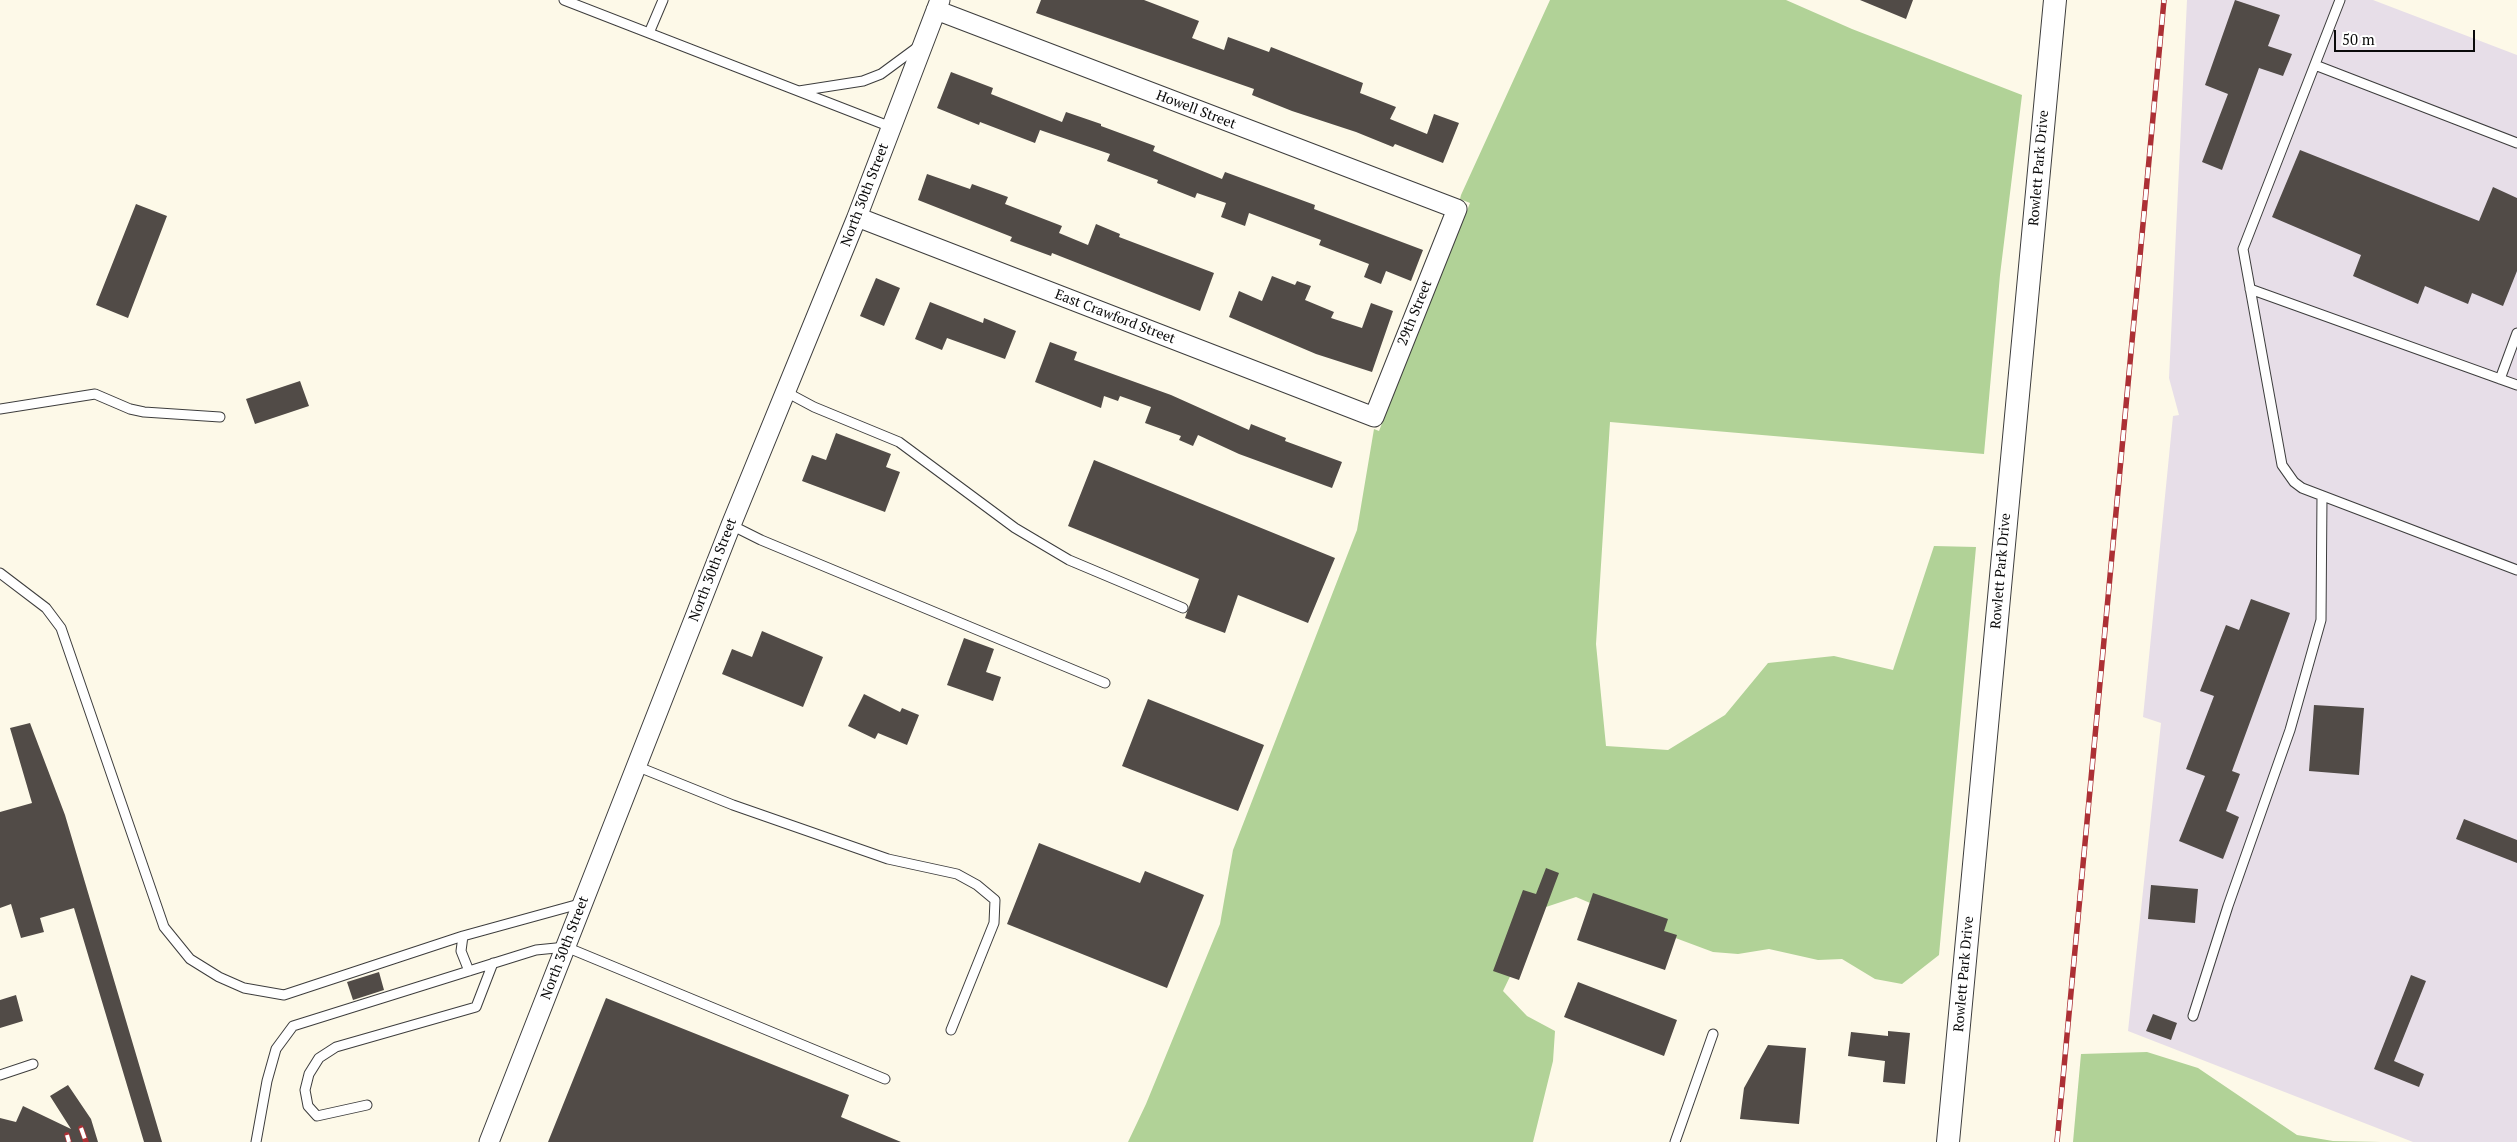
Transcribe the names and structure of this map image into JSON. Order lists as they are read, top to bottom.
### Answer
{
  "streets": {
    "street": [
      "Howell Street",
      "Rowlett Park Drive",
      "North 30th Street",
      "29th Street",
      "East Crawford Street"
    ]
  },
  "crossings": [
    ["Howell Street", "North 30th Street"],
    ["Howell Street", "29th Street"],
    ["North 30th Street", "East Crawford Street"],
    ["29th Street", "East Crawford Street"]
  ],
  "scale_bar": "50 m"
}
